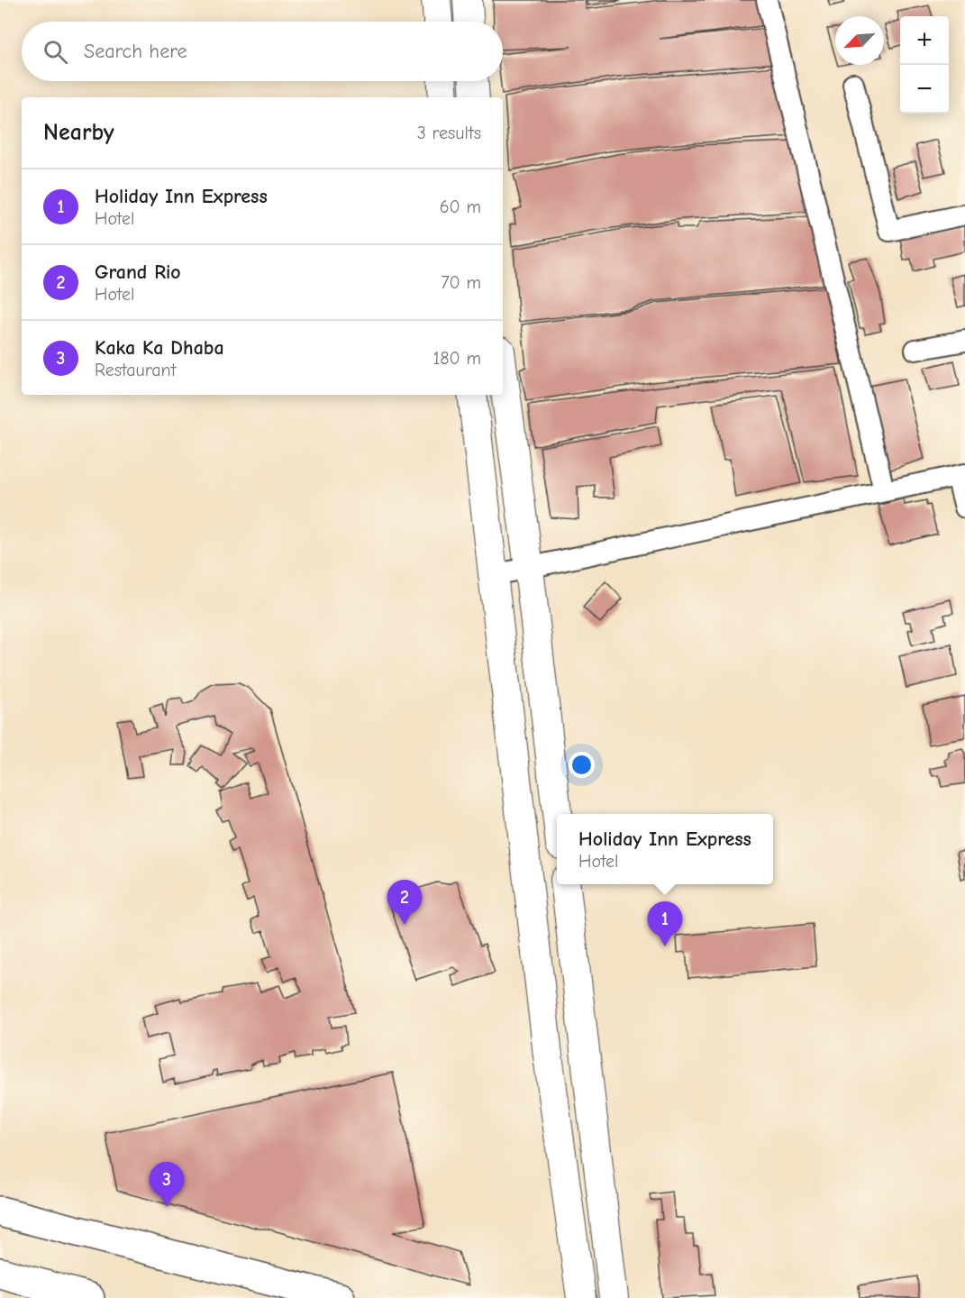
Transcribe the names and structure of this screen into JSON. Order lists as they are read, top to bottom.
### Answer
{
  "north": "bottom left",
  "page": {
    "map_buttons": ["+", "−"],
    "search": "Search here",
    "heading": ["Nearby", "3 results"],
    "list": [
      {
        "mark": "1",
        "name": "Holiday Inn Express",
        "note": "Hotel",
        "value": "60 m"
      },
      {
        "mark": "2",
        "name": "Grand Rio",
        "note": "Hotel",
        "value": "70 m"
      },
      {
        "mark": "3",
        "name": "Kaka Ka Dhaba",
        "note": "Restaurant",
        "value": "180 m"
      }
    ],
    "popup": ["Holiday Inn Express", "Hotel"],
    "pins": ["2", "1", "3"]
  }
}
